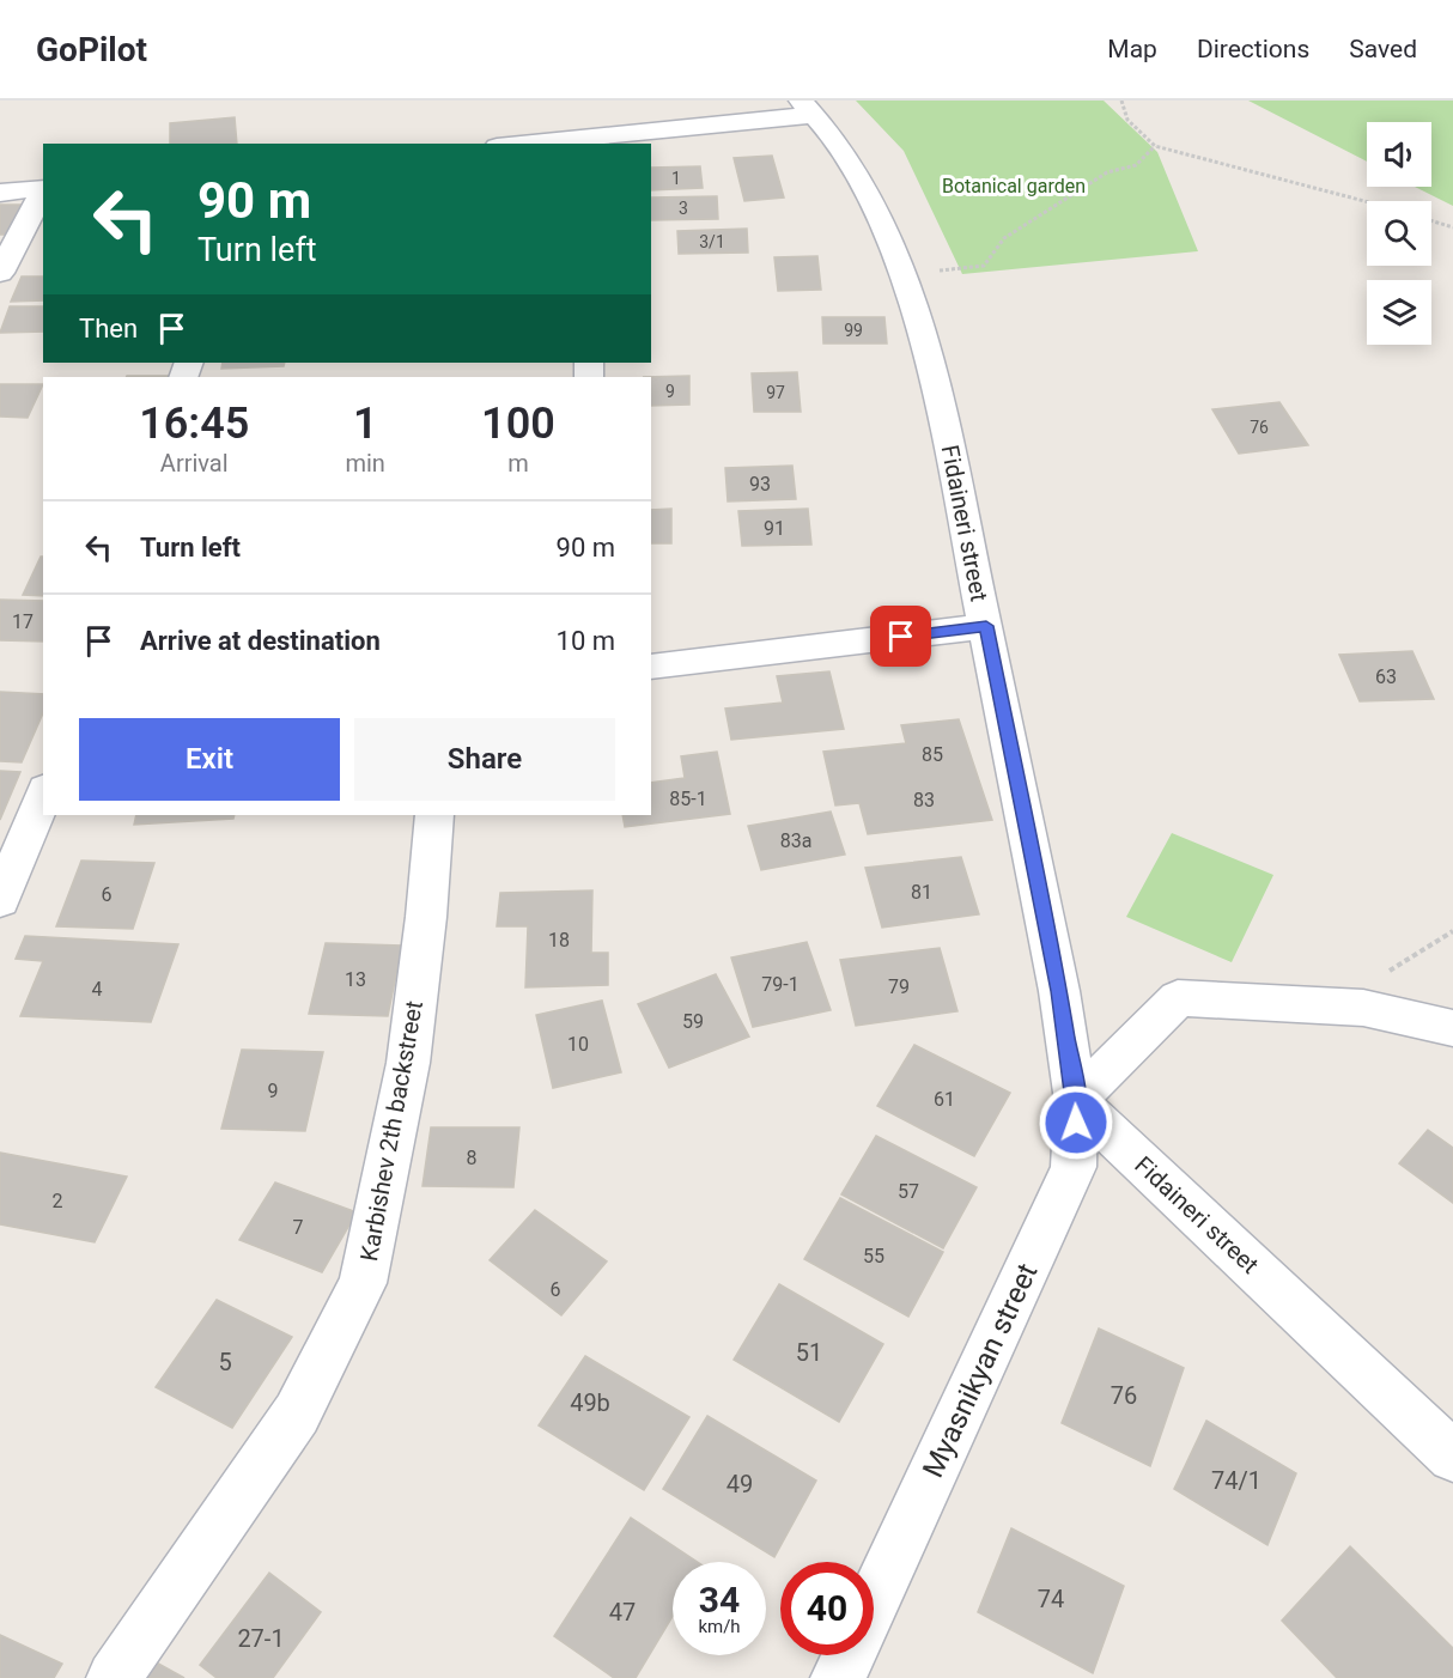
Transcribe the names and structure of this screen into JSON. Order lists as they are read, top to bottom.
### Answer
{
  "streets": {
    "street": ["Fidaineri street", "Karbishev 2th backstreet", "Myasnikyan street"]
  },
  "crossings": [
    ["Fidaineri street", "Myasnikyan street"]
  ],
  "parks": ["Botanical garden"],
  "house_numbers": [
    "1",
    "3",
    "3/1",
    "99",
    "9",
    "97",
    "76",
    "93",
    "91",
    "17",
    "63",
    "85",
    "85-1",
    "83",
    "83a",
    "81",
    "6",
    "18",
    "13",
    "79-1",
    "79",
    "4",
    "59",
    "10",
    "9",
    "61",
    "8",
    "57",
    "2",
    "7",
    "55",
    "6",
    "51",
    "5",
    "76",
    "49b",
    "74/1",
    "49",
    "74",
    "47",
    "27-1"
  ],
  "page": {
    "header": "GoPilot",
    "nav": ["Map", "Directions", "Saved"],
    "turn": ["90 m", "Turn left"],
    "then": "Then",
    "eta": [
      "16:45",
      "Arrival",
      "1",
      "min",
      "100",
      "m"
    ],
    "list": [
      {
        "name": "Turn left",
        "value": "90 m"
      },
      {
        "name": "Arrive at destination",
        "value": "10 m"
      }
    ],
    "buttons": ["Exit", "Share"],
    "speed": "34 km/h",
    "limit": "40"
  }
}
